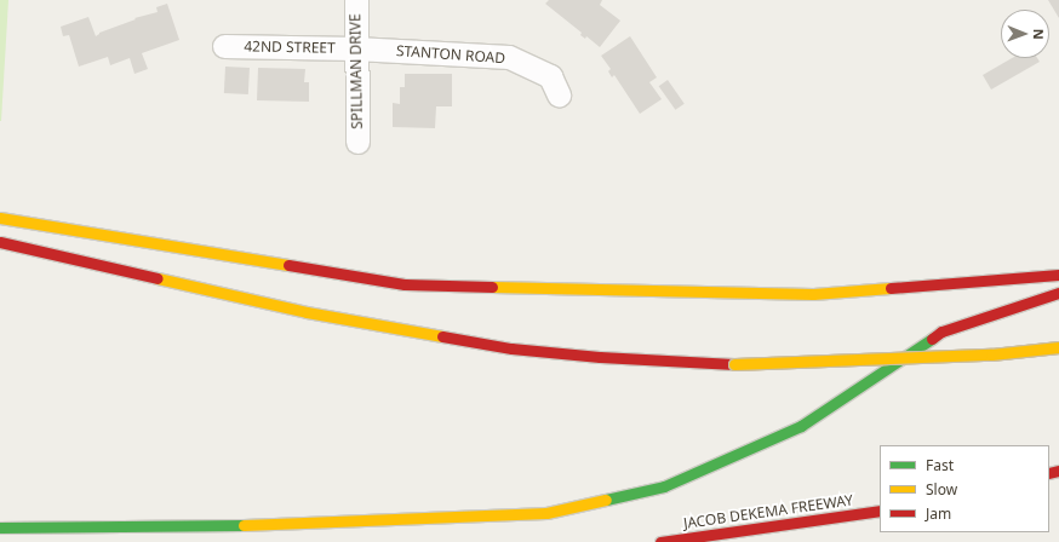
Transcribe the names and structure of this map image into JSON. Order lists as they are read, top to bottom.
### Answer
{
  "streets": {
    "highway": ["JACOB DEKEMA FREEWAY"],
    "street": ["42ND STREET", "STANTON ROAD", "SPILLMAN DRIVE"]
  },
  "crossings": [
    ["42ND STREET", "STANTON ROAD"],
    ["42ND STREET", "SPILLMAN DRIVE"],
    ["STANTON ROAD", "SPILLMAN DRIVE"]
  ],
  "legend": ["Fast", "Slow", "Jam"],
  "north": "right"
}
